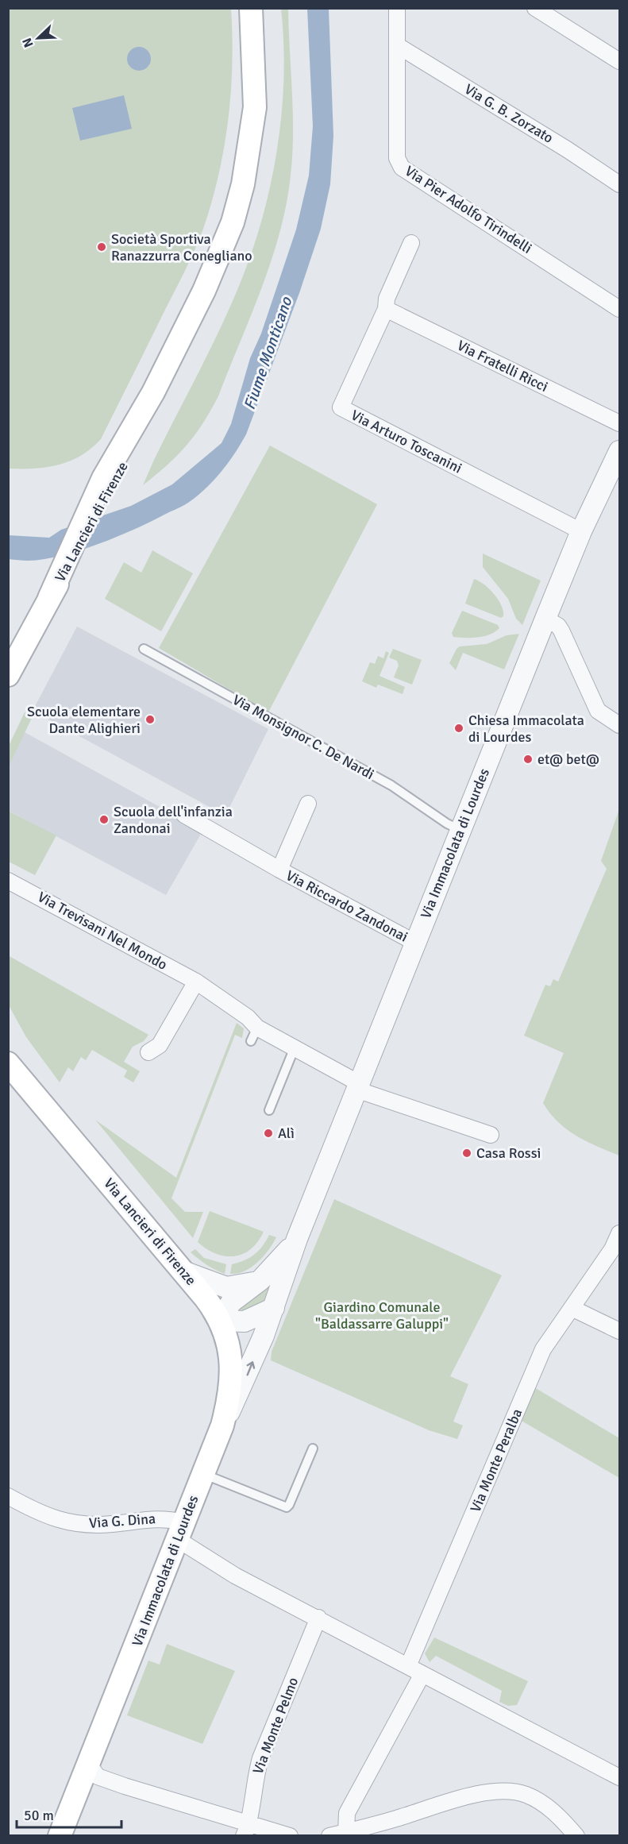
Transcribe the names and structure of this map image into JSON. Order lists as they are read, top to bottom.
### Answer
{
  "streets": {
    "main road": ["Via Lancieri di Firenze", "Via Immacolata di Lourdes"],
    "street": [
      "Via G. B. Zorzato",
      "Via Pier Adolfo Tirindelli",
      "Via Fratelli Ricci",
      "Via Arturo Toscanini",
      "Via Riccardo Zandonai",
      "Via Trevisani Nel Mondo",
      "Via Monte Peralba",
      "Via G. Dina",
      "Via Monte Pelmo"
    ],
    "lane": ["Via Monsignor C. De Nardi"]
  },
  "crossings": [
    ["Via G. B. Zorzato", "Via Pier Adolfo Tirindelli"],
    ["Via Fratelli Ricci", "Via Arturo Toscanini"],
    ["Via Arturo Toscanini", "Via Immacolata di Lourdes"],
    ["Via Lancieri di Firenze", "Via Immacolata di Lourdes"],
    ["Via Monsignor C. De Nardi", "Via Immacolata di Lourdes"],
    ["Via Immacolata di Lourdes", "Via Riccardo Zandonai"],
    ["Via Immacolata di Lourdes", "Via Trevisani Nel Mondo"],
    ["Via Immacolata di Lourdes", "Via G. Dina"]
  ],
  "water": ["Fiume Monticano"],
  "parks": ["Giardino Comunale \"Baldassarre Galuppi\""],
  "places": [
    "Società Sportiva Ranazzurra Conegliano",
    "Scuola elementare Dante Alighieri",
    "Chiesa Immacolata di Lourdes",
    "et@ bet@",
    "Scuola dell'infanzia Zandonai",
    "Alì",
    "Casa Rossi"
  ],
  "scale_bar": "50 m",
  "north": "bottom left"
}
